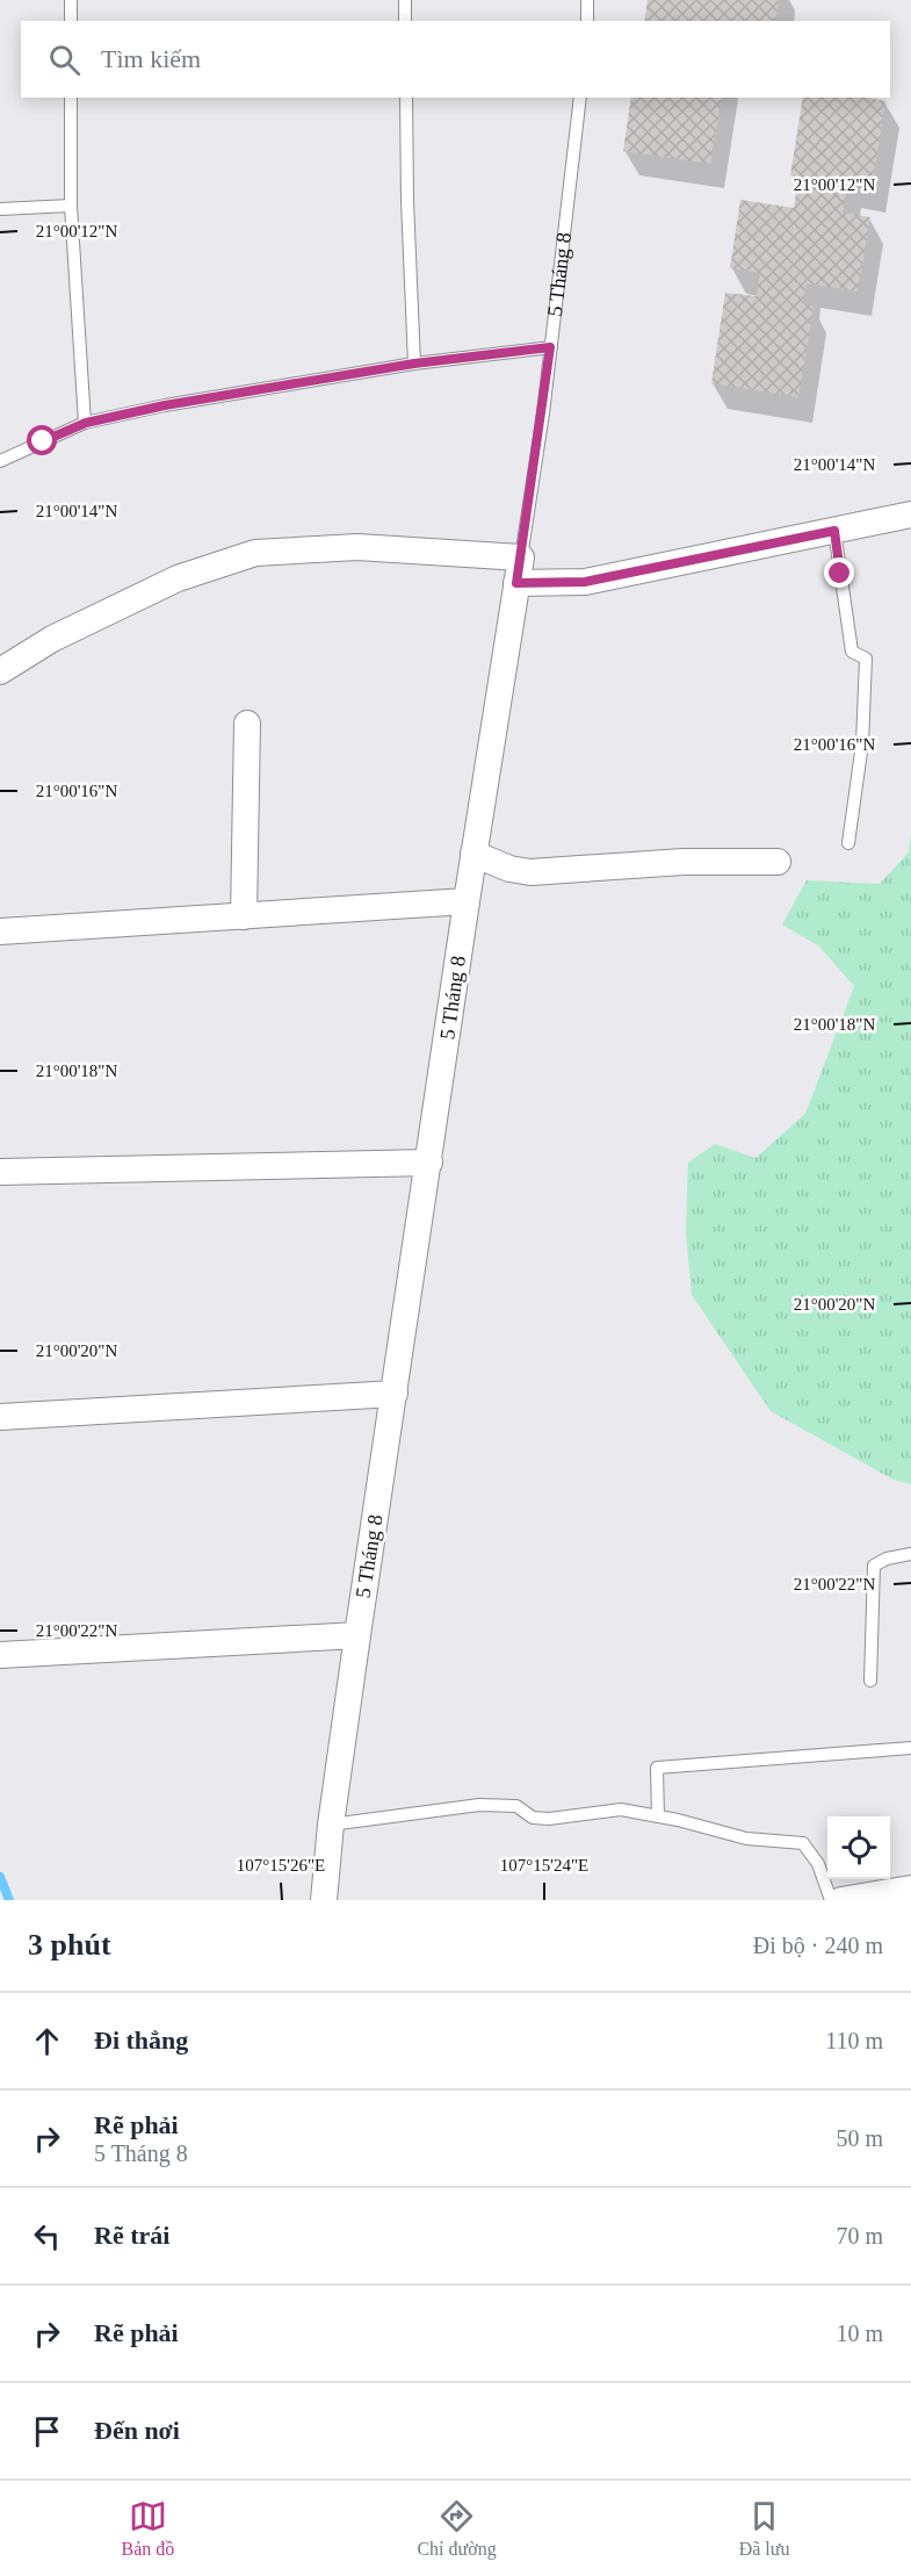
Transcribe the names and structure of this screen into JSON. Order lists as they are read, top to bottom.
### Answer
{
  "streets": {
    "street": ["5 Tháng 8"]
  },
  "page": {
    "search": "Tìm kiếm",
    "heading": ["3 phút", "Đi bộ · 240 m"],
    "list": [
      ["Đi thẳng", "110 m"],
      ["Rẽ phải", "5 Tháng 8", "50 m"],
      ["Rẽ trái", "70 m"],
      ["Rẽ phải", "10 m"],
      "Đến nơi"
    ],
    "nav": ["Bản đồ", "Chỉ đường", "Đã lưu"]
  },
  "coordinates": [
    "21°00'12\"N",
    "21°00'14\"N",
    "21°00'16\"N",
    "21°00'18\"N",
    "21°00'20\"N",
    "21°00'22\"N",
    "107°15'26\"E",
    "107°15'24\"E"
  ]
}
